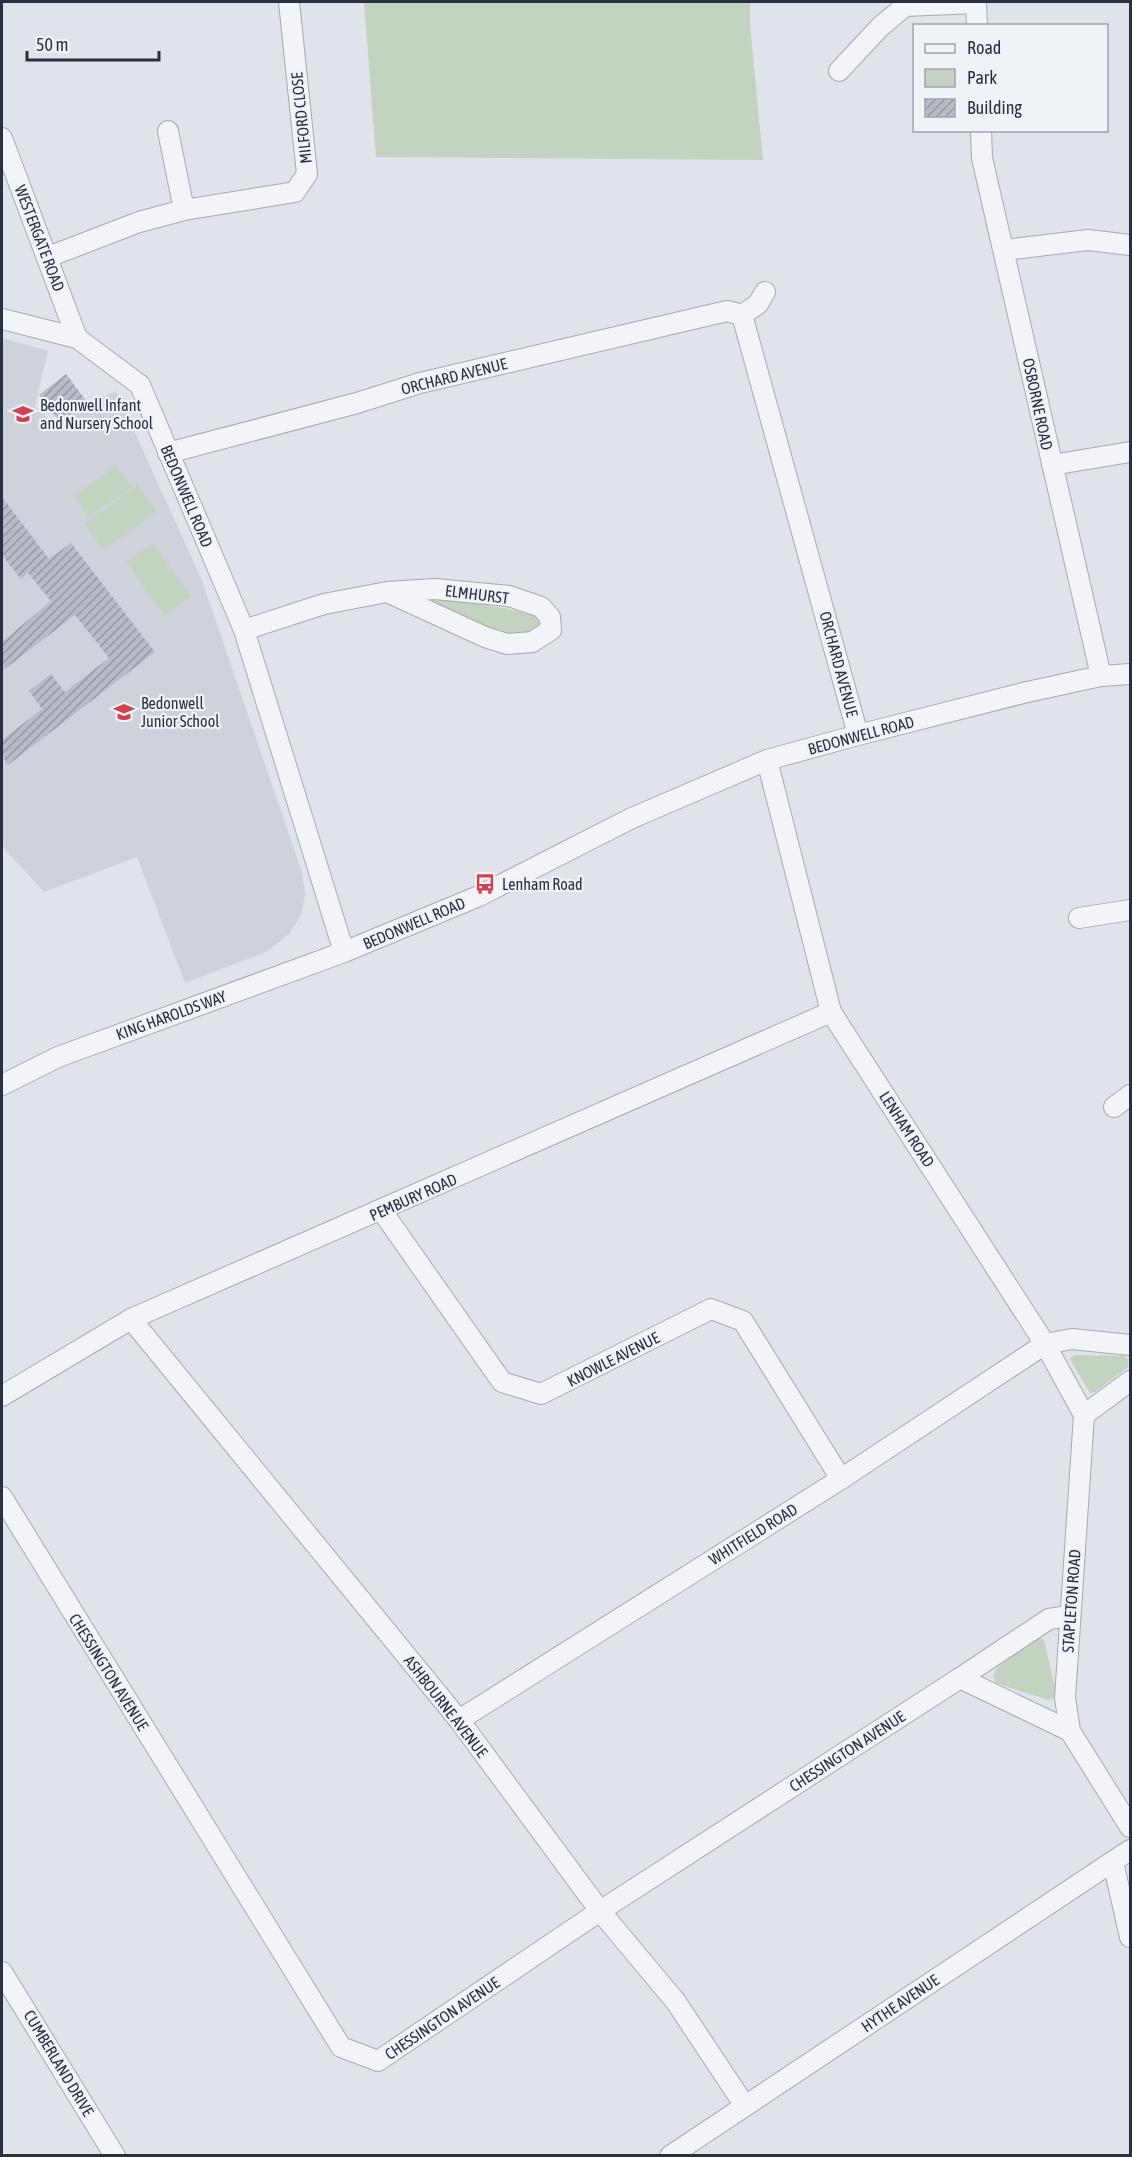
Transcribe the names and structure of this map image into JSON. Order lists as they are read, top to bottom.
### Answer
{
  "streets": {
    "street": [
      "MILFORD CLOSE",
      "WESTERGATE ROAD",
      "ORCHARD AVENUE",
      "OSBORNE ROAD",
      "BEDONWELL ROAD",
      "ELMHURST",
      "KING HAROLDS WAY",
      "LENHAM ROAD",
      "PEMBURY ROAD",
      "KNOWLE AVENUE",
      "WHITFIELD ROAD",
      "STAPLETON ROAD",
      "CHESSINGTON AVENUE",
      "ASHBOURNE AVENUE",
      "HYTHE AVENUE",
      "CUMBERLAND DRIVE"
    ]
  },
  "crossings": [
    ["MILFORD CLOSE", "WESTERGATE ROAD"],
    ["WESTERGATE ROAD", "BEDONWELL ROAD"],
    ["ORCHARD AVENUE", "BEDONWELL ROAD"],
    ["OSBORNE ROAD", "BEDONWELL ROAD"],
    ["BEDONWELL ROAD", "ELMHURST"],
    ["BEDONWELL ROAD", "KING HAROLDS WAY"],
    ["BEDONWELL ROAD", "LENHAM ROAD"],
    ["LENHAM ROAD", "PEMBURY ROAD"],
    ["LENHAM ROAD", "WHITFIELD ROAD"],
    ["LENHAM ROAD", "STAPLETON ROAD"],
    ["PEMBURY ROAD", "KNOWLE AVENUE"],
    ["PEMBURY ROAD", "ASHBOURNE AVENUE"],
    ["KNOWLE AVENUE", "WHITFIELD ROAD"],
    ["WHITFIELD ROAD", "ASHBOURNE AVENUE"],
    ["STAPLETON ROAD", "CHESSINGTON AVENUE"],
    ["CHESSINGTON AVENUE", "ASHBOURNE AVENUE"],
    ["ASHBOURNE AVENUE", "HYTHE AVENUE"]
  ],
  "places": {
    "school or university": ["Bedonwell Infant and Nursery School", "Bedonwell Junior School"],
    "bus stop": ["Lenham Road"]
  },
  "legend": ["Road", "Park", "Building"],
  "scale_bar": "50 m"
}
